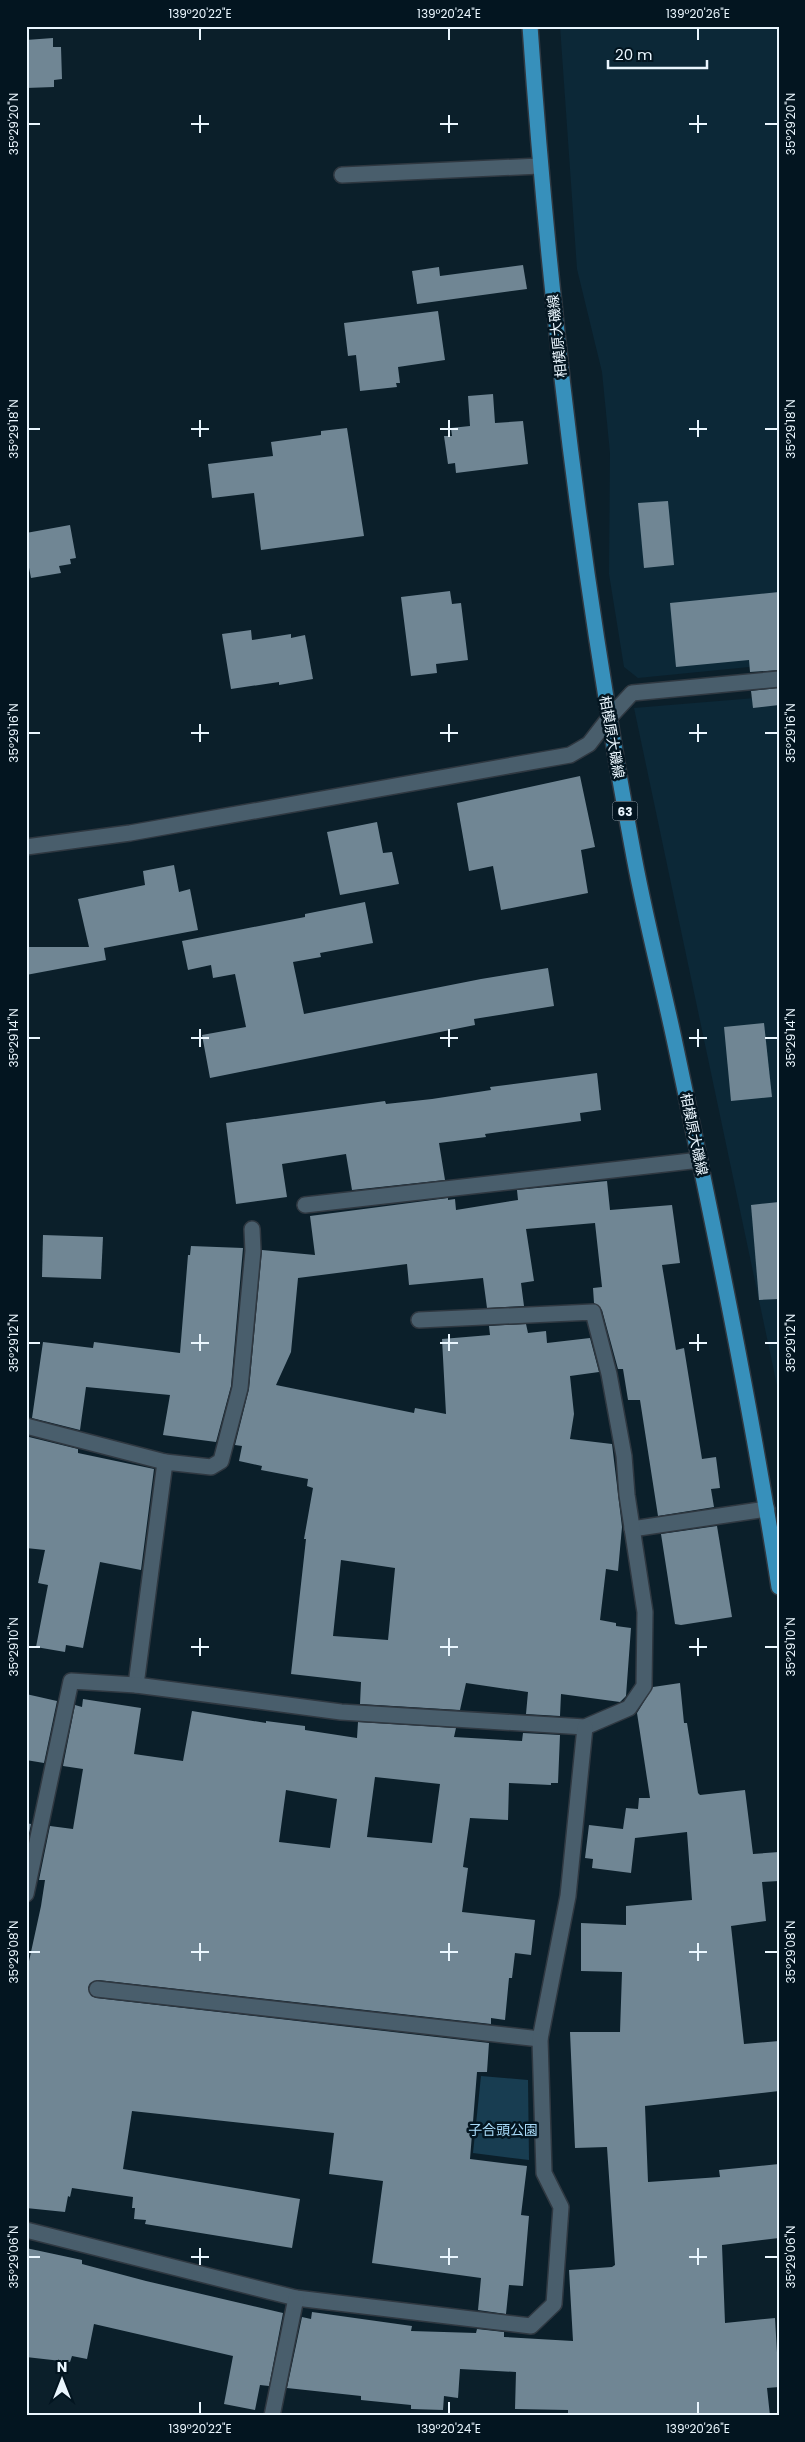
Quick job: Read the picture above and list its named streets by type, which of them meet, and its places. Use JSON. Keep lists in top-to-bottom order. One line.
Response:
{"streets":{"main road":["相模原大磯線","63"]},"parks":["子合頭公園"],"scale_bar":"20 m","north":"top","coordinates":["139°20'22\"E","139°20'24\"E","139°20'26\"E","35°29'20\"N","35°29'18\"N","35°29'16\"N","35°29'14\"N","35°29'12\"N","35°29'10\"N","35°29'08\"N","35°29'06\"N"]}
